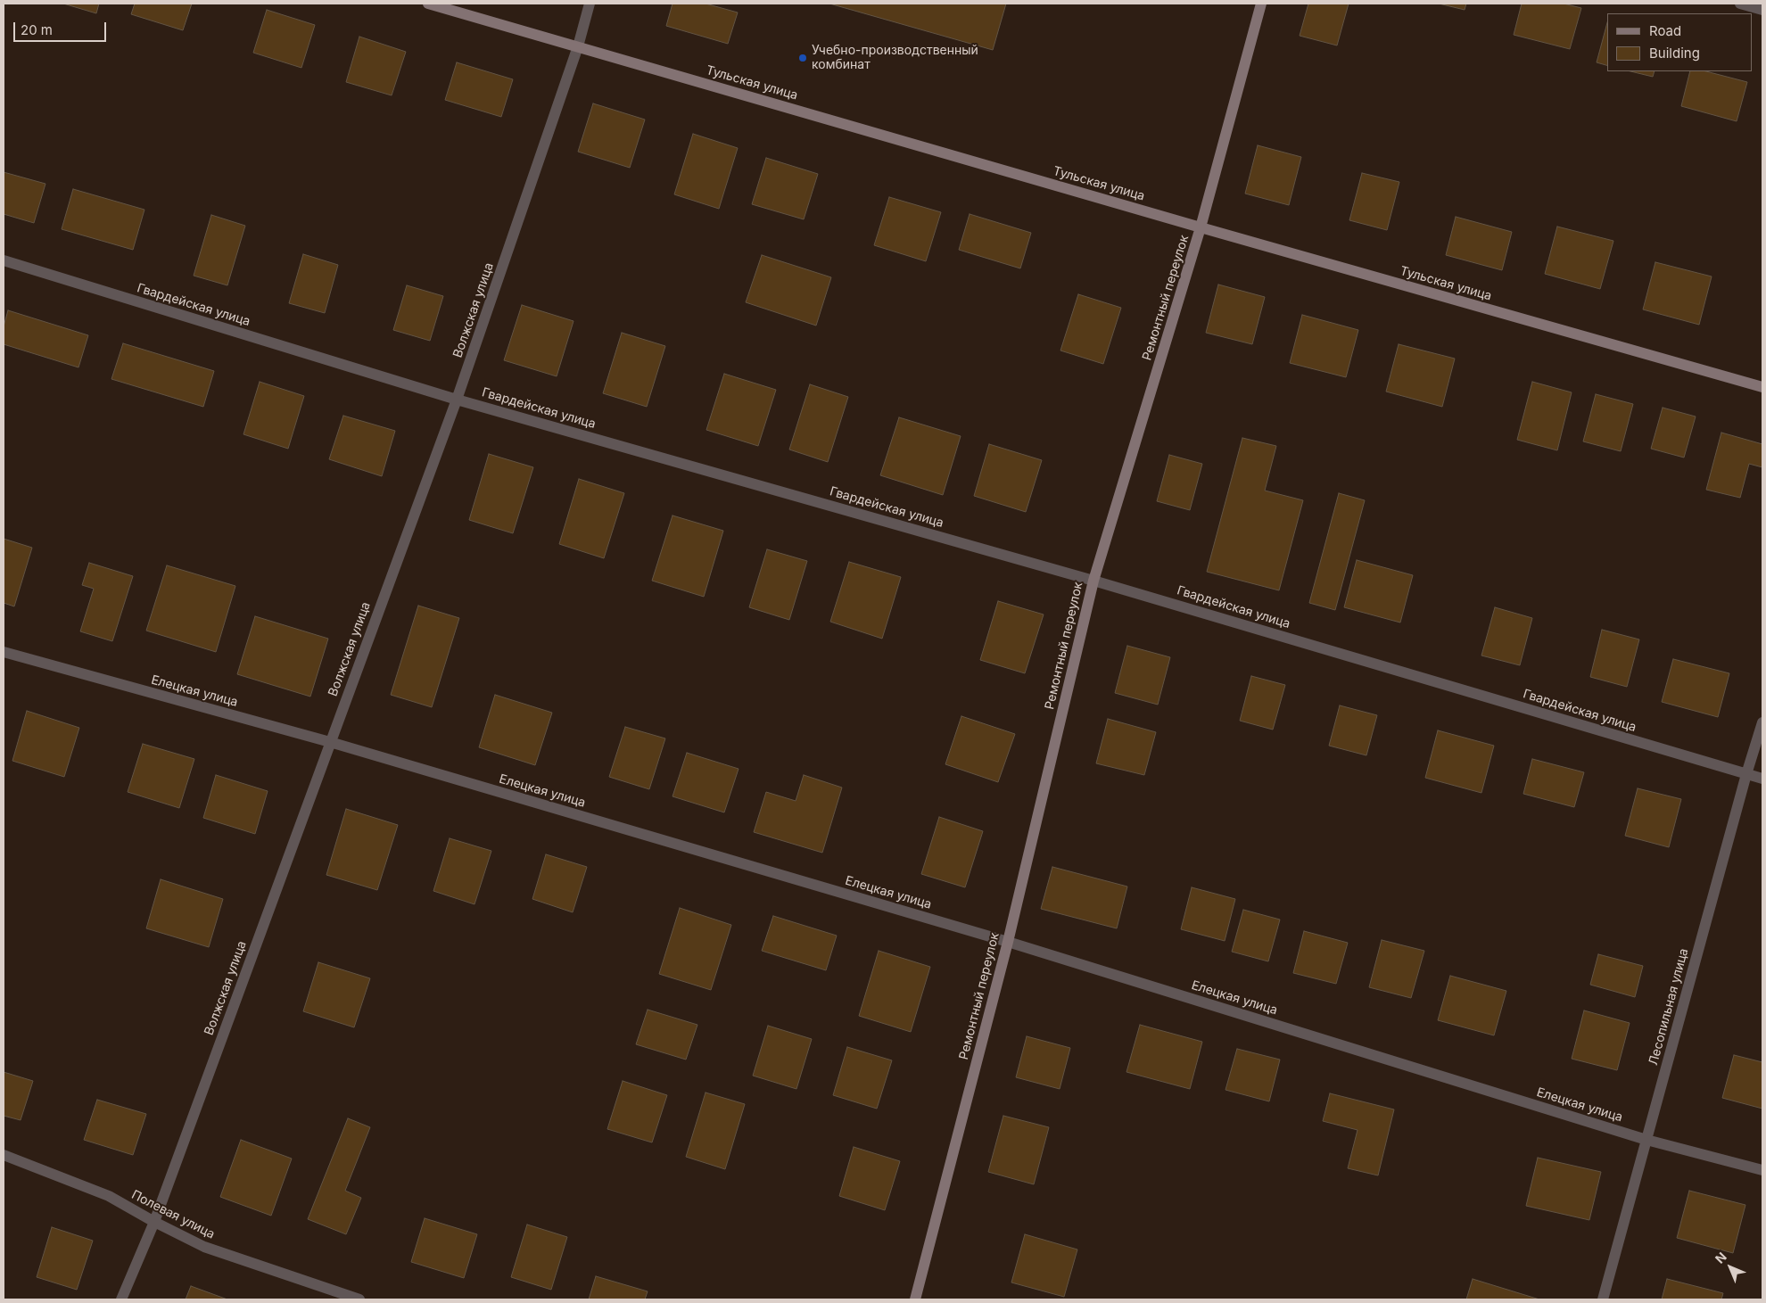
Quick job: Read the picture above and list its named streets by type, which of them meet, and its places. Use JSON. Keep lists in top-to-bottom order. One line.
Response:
{"streets":{"main road":["Тульская улица","Ремонтный переулок"],"street":["Гвардейская улица","Волжская улица","Елецкая улица","Лесопильная улица","Полевая улица"]},"crossings":[["Тульская улица","Ремонтный переулок"],["Тульская улица","Волжская улица"],["Ремонтный переулок","Гвардейская улица"],["Ремонтный переулок","Елецкая улица"],["Гвардейская улица","Волжская улица"],["Гвардейская улица","Лесопильная улица"],["Волжская улица","Елецкая улица"],["Волжская улица","Полевая улица"],["Елецкая улица","Лесопильная улица"]],"places":["Учебно-производственный комбинат"],"legend":["Road","Building"],"scale_bar":"20 m","north":"top left"}
